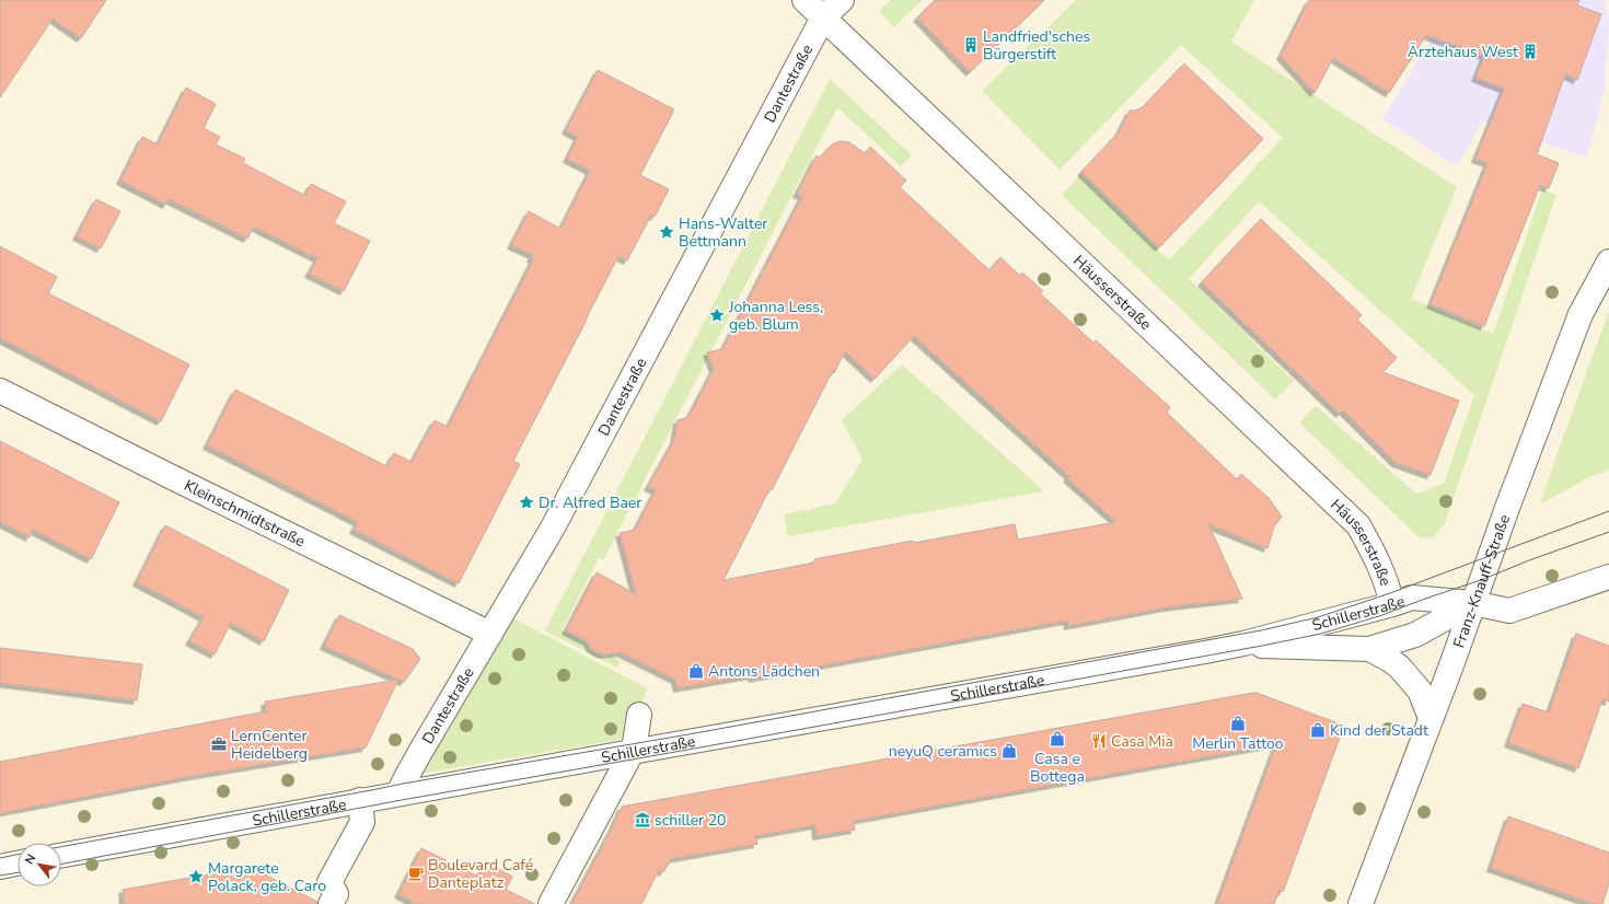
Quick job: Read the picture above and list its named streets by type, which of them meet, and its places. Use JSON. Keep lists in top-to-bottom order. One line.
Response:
{"streets":{"street":["Dantestraße","Häusserstraße","Kleinschmidtstraße","Franz-Knauff-Straße","Schillerstraße"]},"crossings":[["Dantestraße","Häusserstraße"],["Dantestraße","Kleinschmidtstraße"],["Dantestraße","Schillerstraße"],["Häusserstraße","Schillerstraße"],["Franz-Knauff-Straße","Schillerstraße"]],"places":{"building":["Landfried'sches Bürgerstift","Ärztehaus West"],"place":["Hans-Walter Bettmann","Johanna Less, geb. Blum","Dr. Alfred Baer","Margarete Polack, geb. Caro"],"shop":["Antons Lädchen","Merlin Tattoo","Kind der Stadt","Casa e Bottega","neyuQ ceramics"],"restaurant":["Casa Mia"],"office":["LernCenter Heidelberg"],"museum":["schiller 20"],"cafe":["Boulevard Café Danteplatz"]},"north":"top left"}
